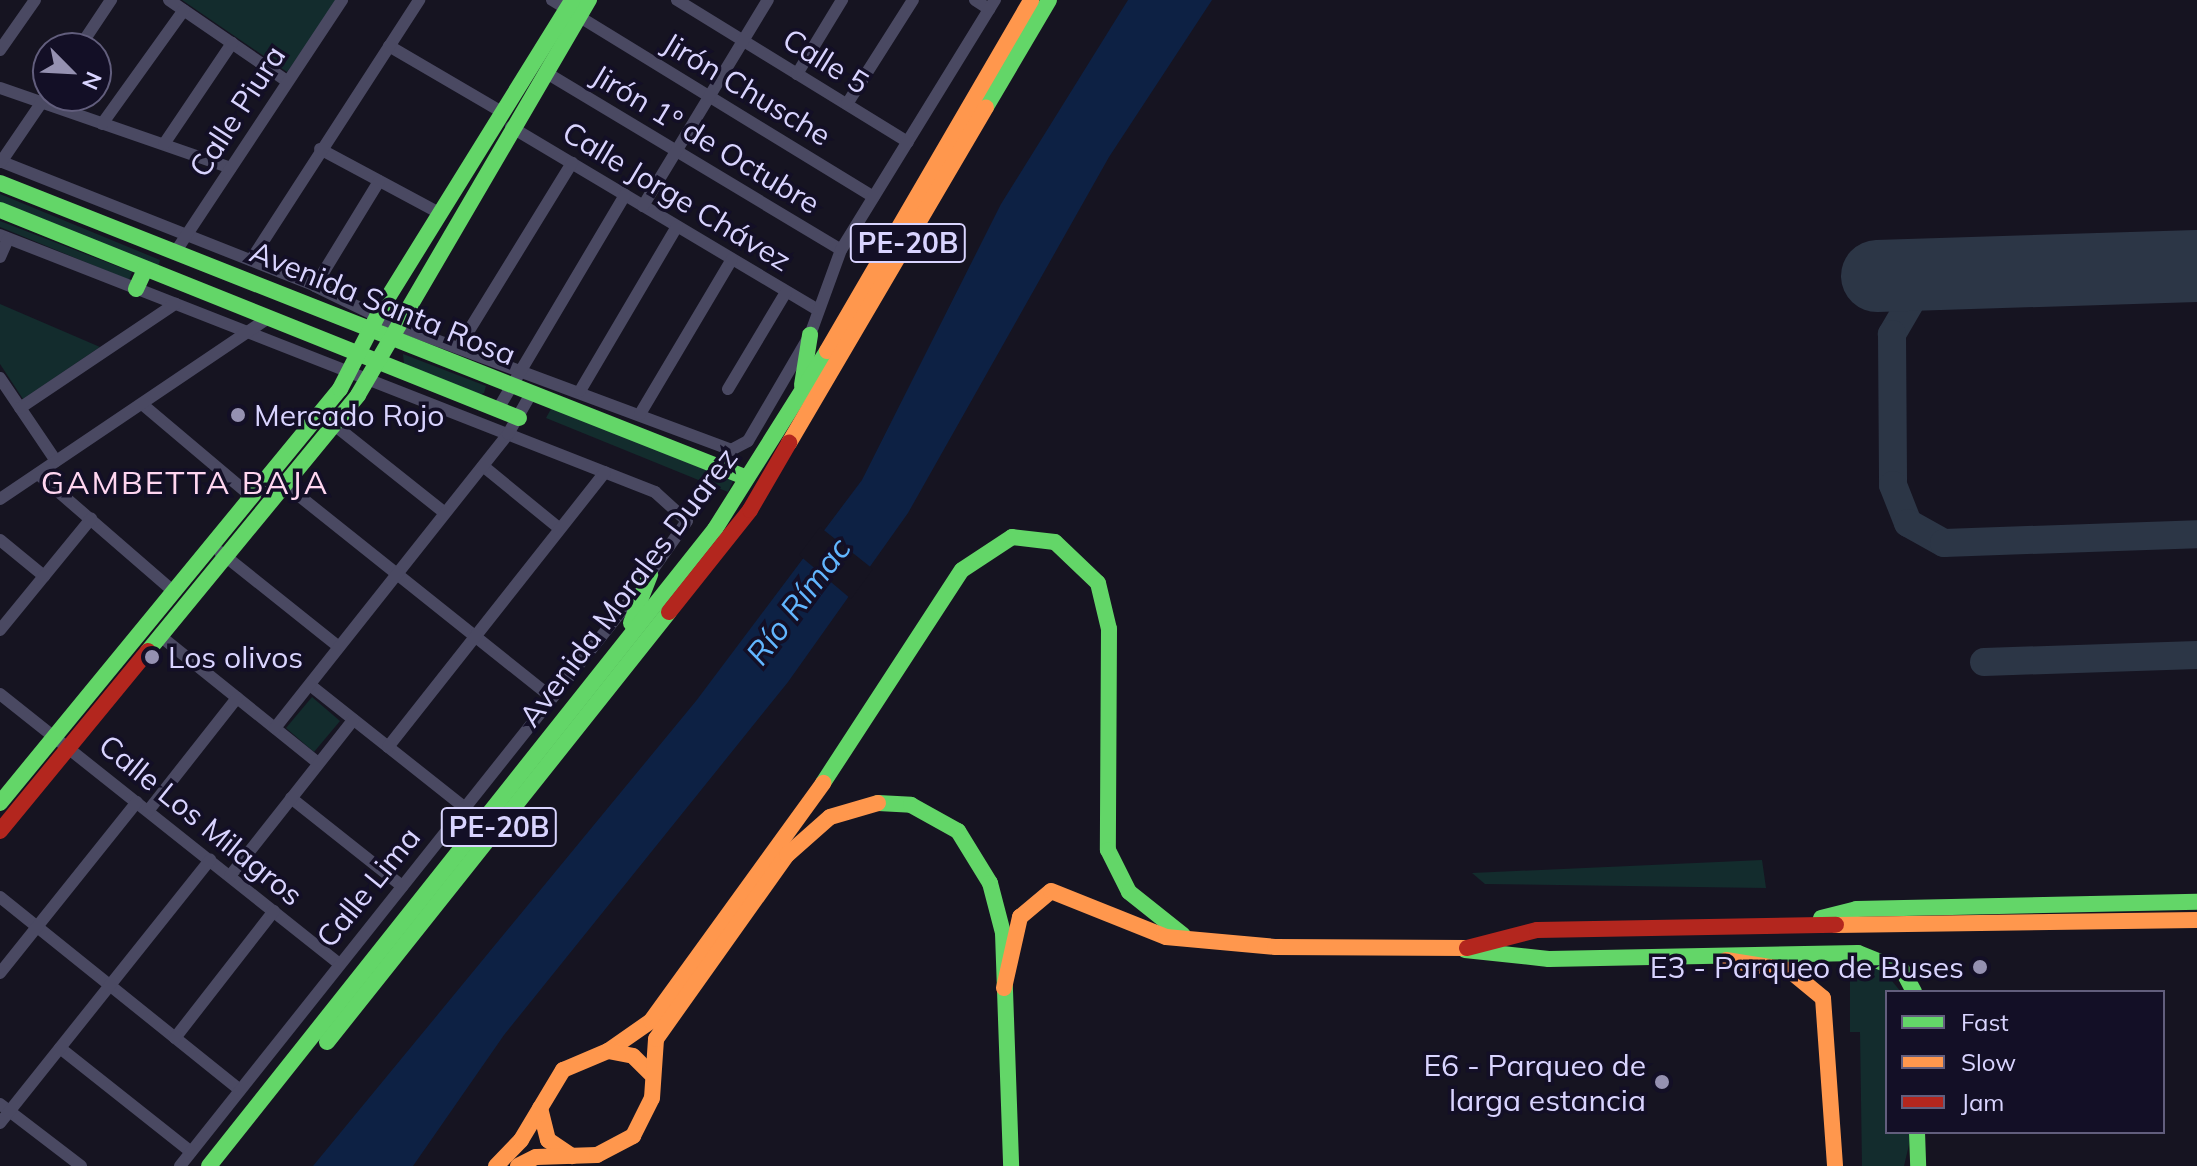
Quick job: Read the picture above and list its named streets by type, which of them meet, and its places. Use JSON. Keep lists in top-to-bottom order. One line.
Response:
{"streets":{"main road":["PE-20B","Avenida Santa Rosa","Avenida Morales Duarez"],"street":["Calle 5","Jirón Chusche","Calle Piura","Jirón 1º de Octubre","Calle Jorge Chávez","Calle Los Milagros","Calle Lima"]},"crossings":[["Calle Piura","Avenida Santa Rosa"],["Calle Los Milagros","Calle Lima"]],"districts":["GAMBETTA BAJA"],"water":["Río Rímac"],"places":["Mercado Rojo","Los olivos","E3 - Parqueo de Buses","E6 - Parqueo de larga estancia"],"legend":["Fast","Slow","Jam"],"north":"bottom right"}
